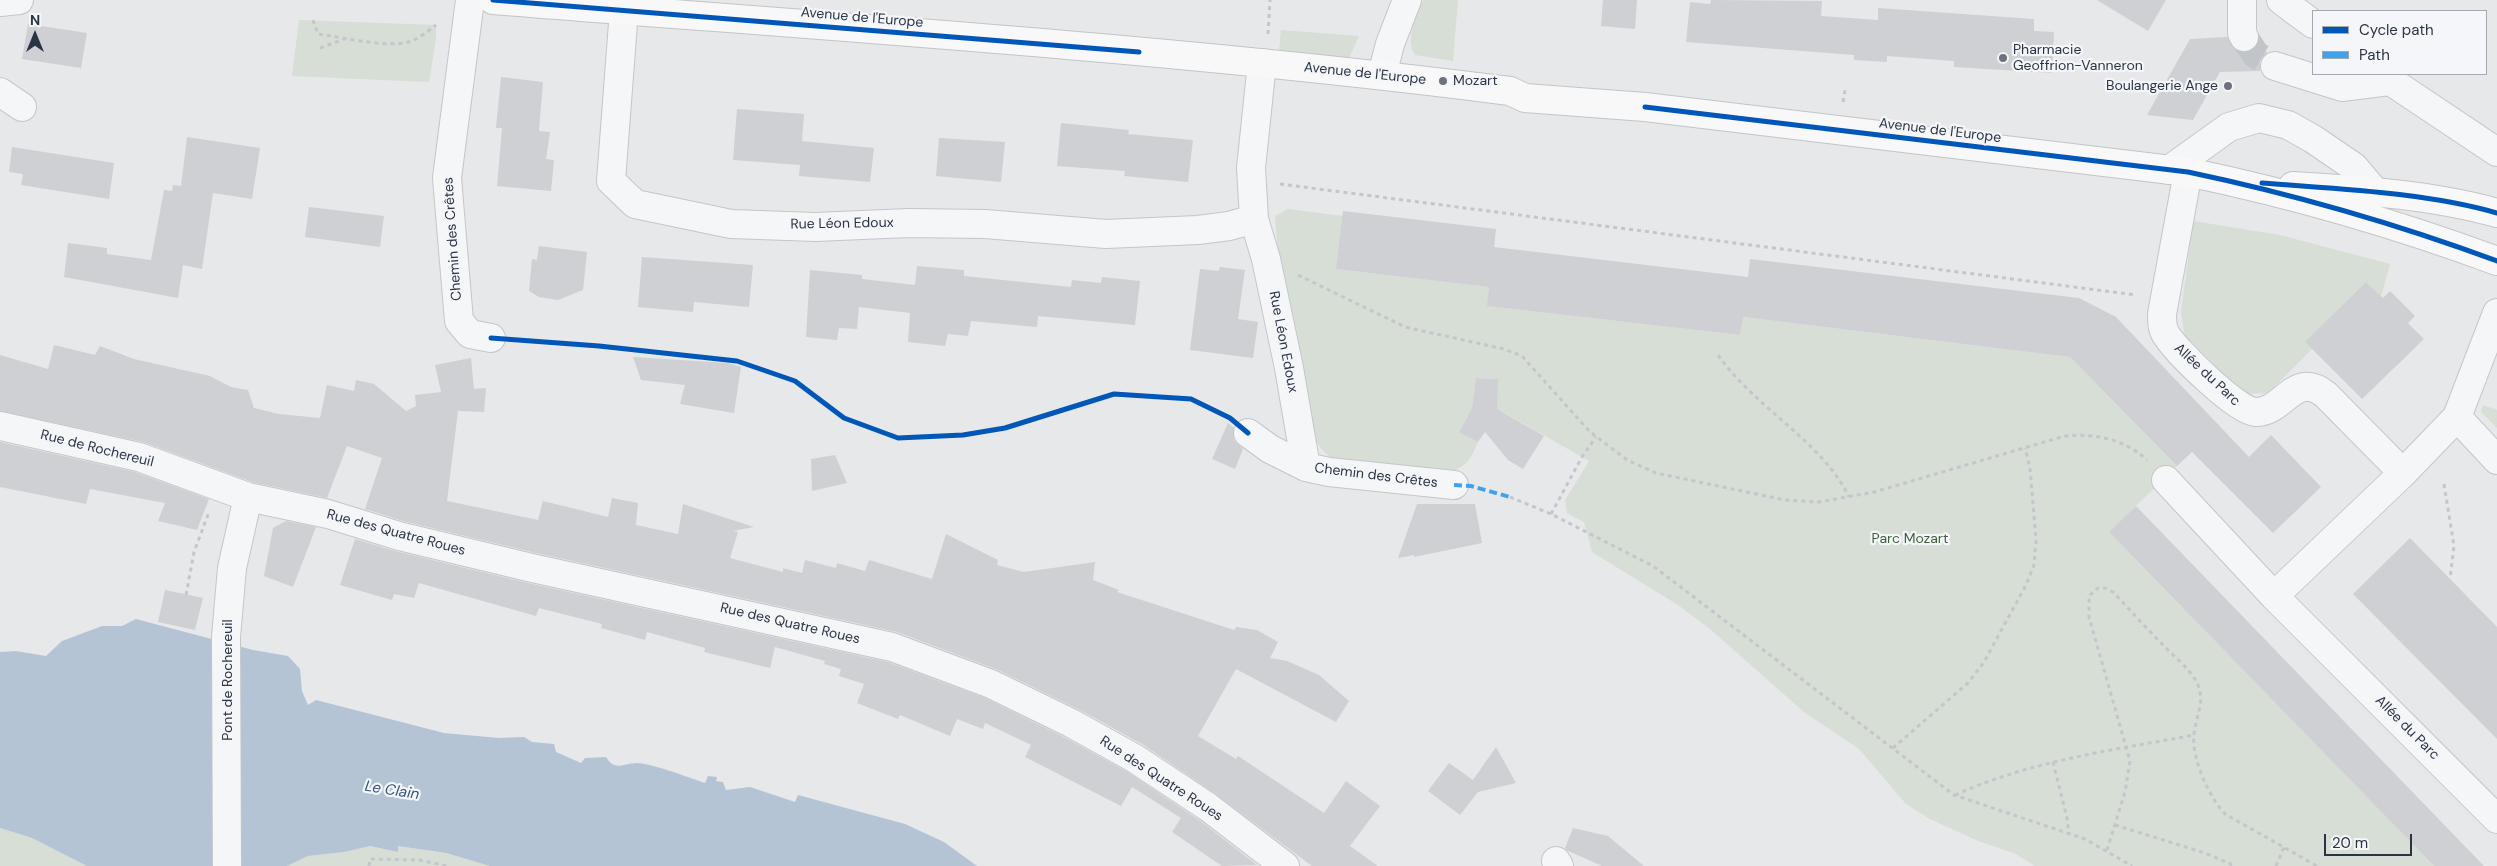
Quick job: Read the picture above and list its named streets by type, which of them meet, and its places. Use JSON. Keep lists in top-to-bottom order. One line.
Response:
{"streets":{"main road":["Avenue de l'Europe"],"street":["Rue Léon Edoux","Chemin des Crêtes","Allée du Parc","Rue de Rochereuil","Rue des Quatre Roues","Pont de Rochereuil"]},"crossings":[["Avenue de l'Europe","Rue Léon Edoux"],["Avenue de l'Europe","Allée du Parc"],["Rue Léon Edoux","Chemin des Crêtes"],["Rue de Rochereuil","Rue des Quatre Roues"],["Rue de Rochereuil","Pont de Rochereuil"],["Rue des Quatre Roues","Pont de Rochereuil"]],"water":["Le Clain"],"parks":["Parc Mozart"],"places":["Pharmacie Geoffrion-Vanneron","Mozart","Boulangerie Ange"],"legend":["Cycle path","Path"],"scale_bar":"20 m","north":"top"}
